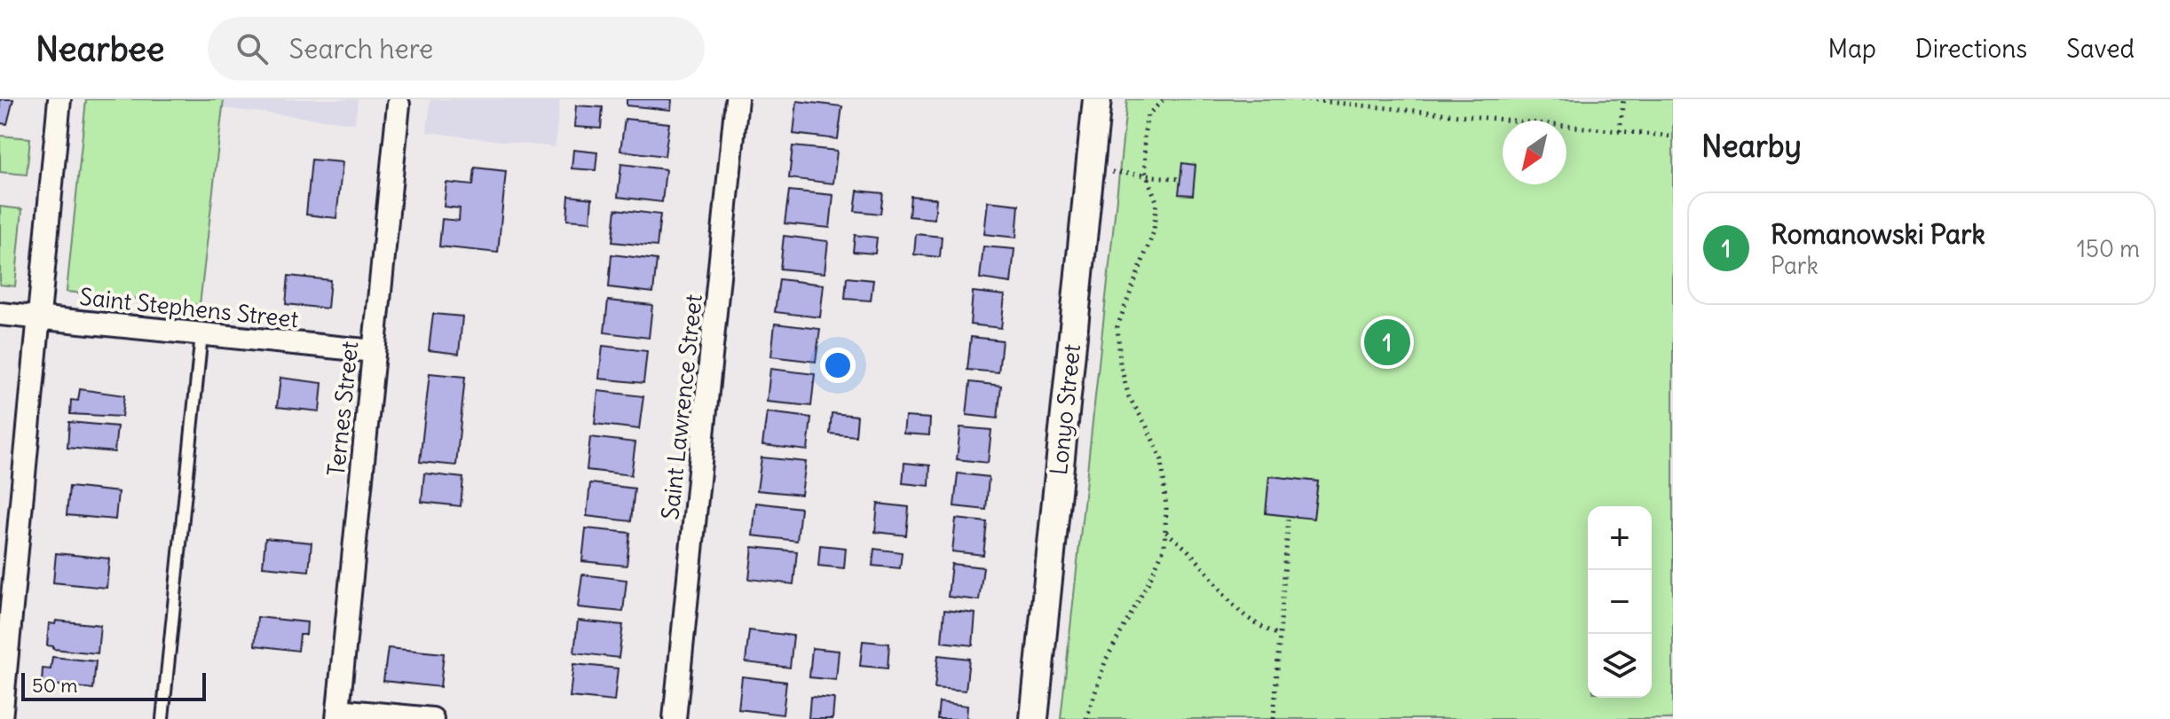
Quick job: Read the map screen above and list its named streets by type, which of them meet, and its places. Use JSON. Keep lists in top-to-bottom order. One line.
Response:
{"streets":{"street":["Saint Stephens Street","Saint Lawrence Street","Ternes Street","Lonyo Street"]},"crossings":[["Saint Stephens Street","Ternes Street"]],"scale_bar":"50 m","north":"bottom left","page":{"header":"Nearbee","search":"Search here","nav":["Map","Directions","Saved"],"heading":"Nearby","list":[{"mark":"1","name":"Romanowski Park","note":"Park","value":"150 m"}],"pins":"1","map_buttons":["+","−"],"scale":"50 m"}}
